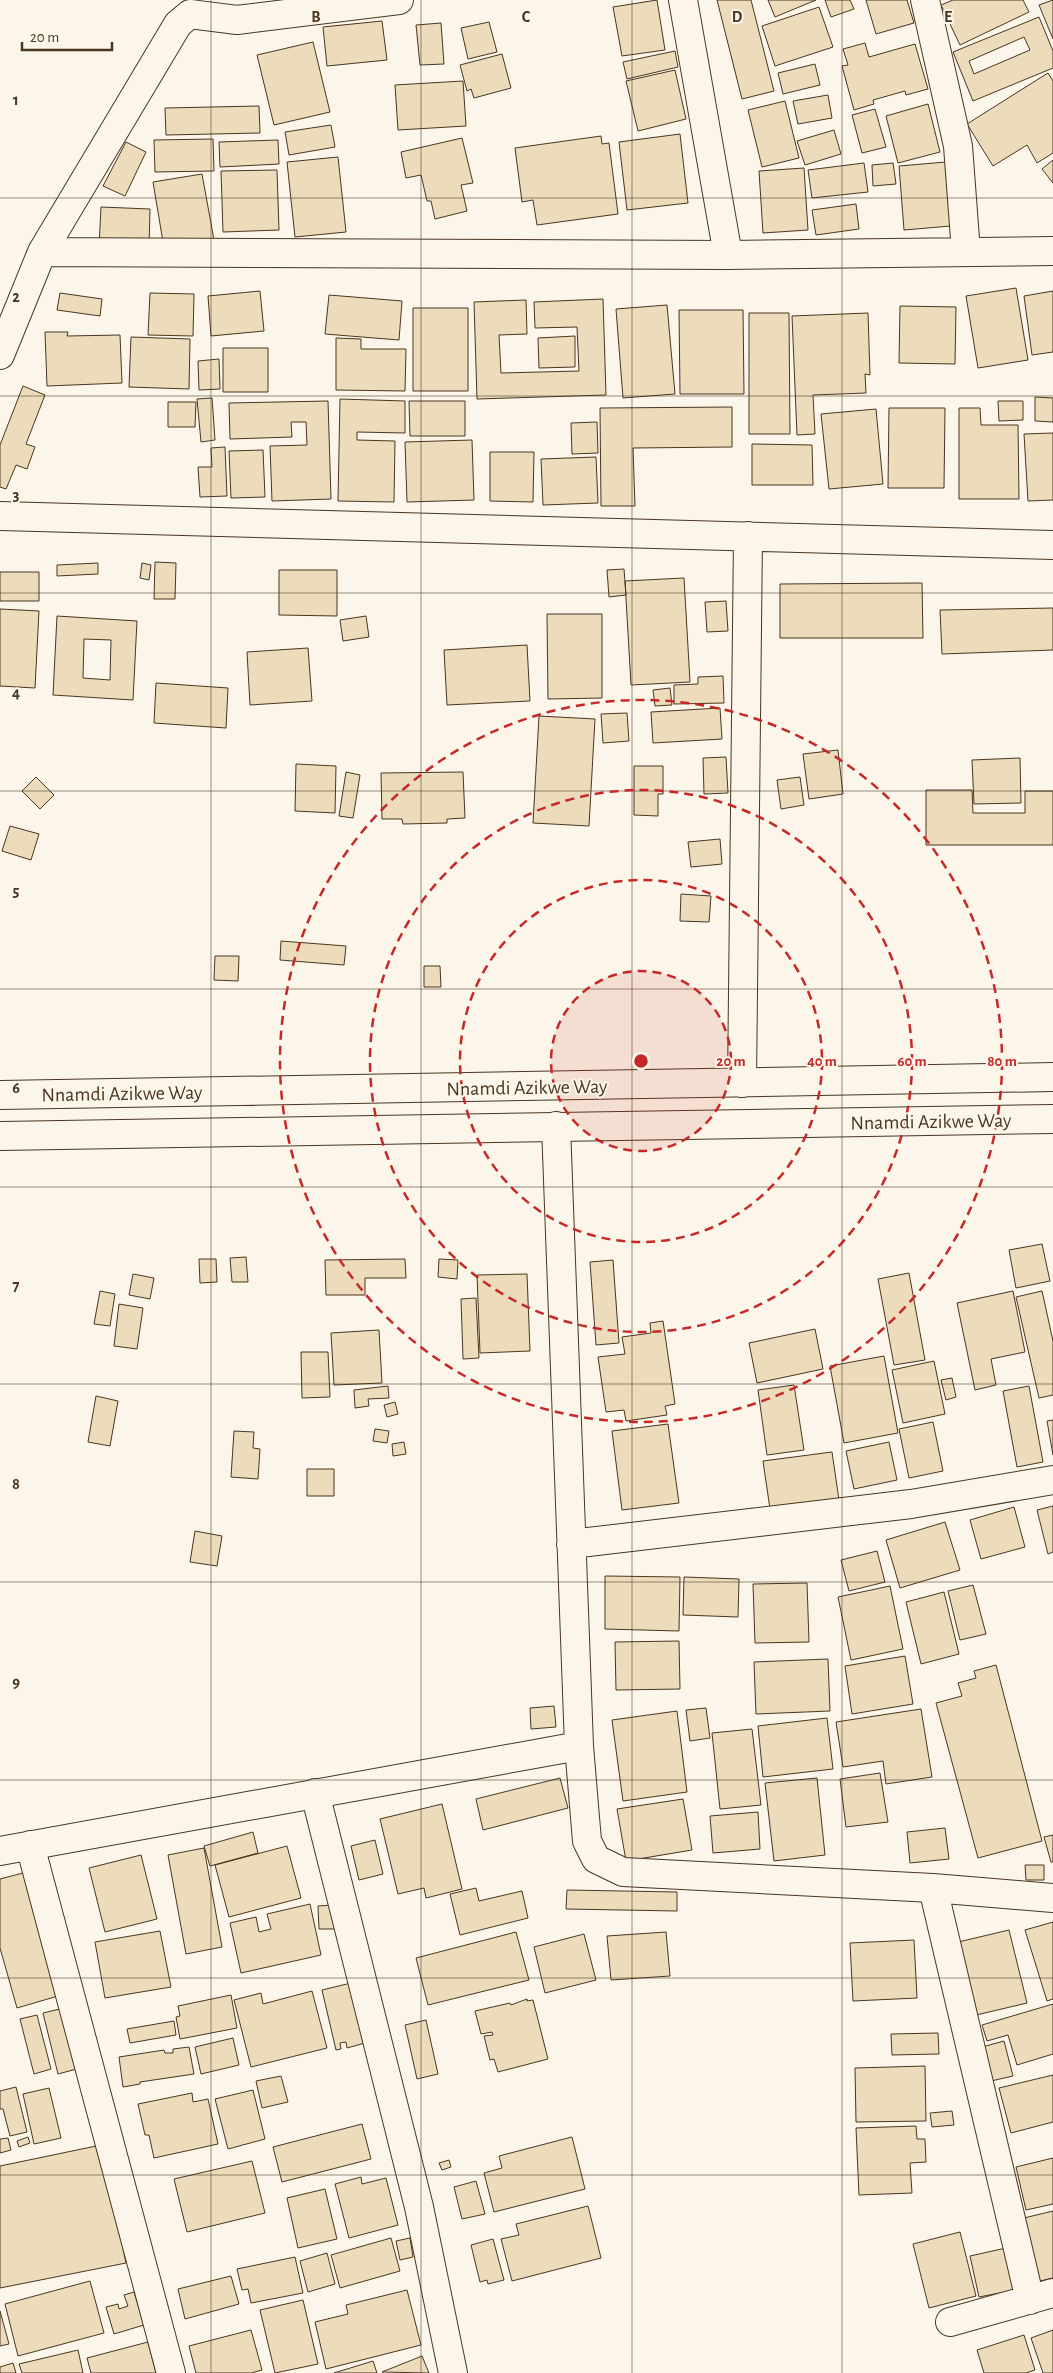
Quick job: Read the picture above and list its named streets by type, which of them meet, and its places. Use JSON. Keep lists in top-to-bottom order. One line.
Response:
{"streets":{"main road":["Nnamdi Azikwe Way"]},"scale_bar":"20 m","grid":{"columns":["B","C","D","E"],"rows":["1","2","3","4","5","6","7","8","9"]},"rings":["20 m","40 m","60 m","80 m"]}
